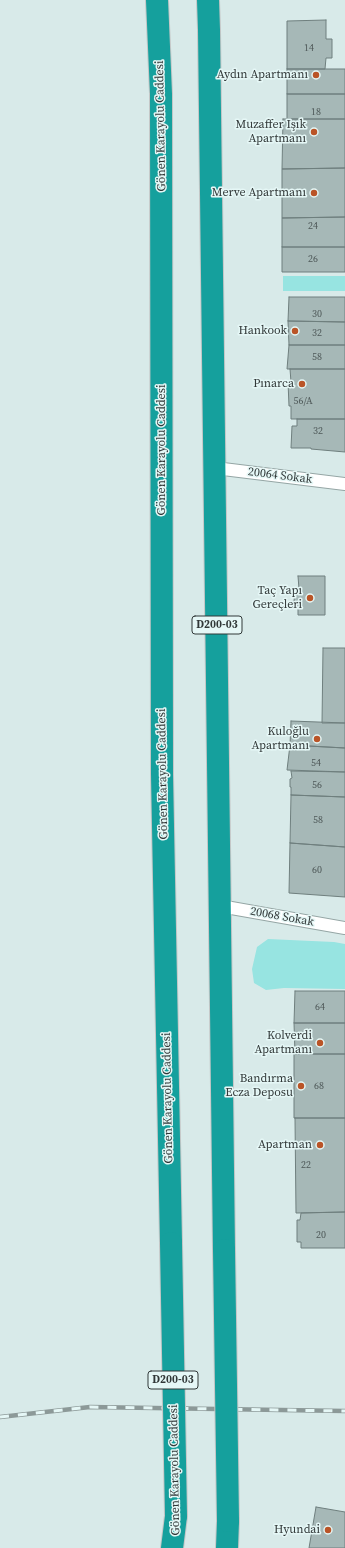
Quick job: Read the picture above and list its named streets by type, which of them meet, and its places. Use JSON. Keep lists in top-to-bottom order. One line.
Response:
{"streets":{"highway":["Gönen Karayolu Caddesi","D200-03"],"lane":["20064 Sokak","20068 Sokak"]},"crossings":[["Gönen Karayolu Caddesi","D200-03"],["20064 Sokak","D200-03"],["D200-03","20068 Sokak"]],"places":["Aydın Apartmanı","Muzaffer Işık Apartmanı","Merve Apartmanı","Hankook","Pınarca","Taç Yapı Gereçleri","Kuloğlu Apartmanı","Kolverdi Apartmanı","Bandırma Ecza Deposu","Apartman","Hyundai"],"house_numbers":["14","18","24","26","30","32","58","56/A","32","54","56","58","60","64","68","22","20"]}
